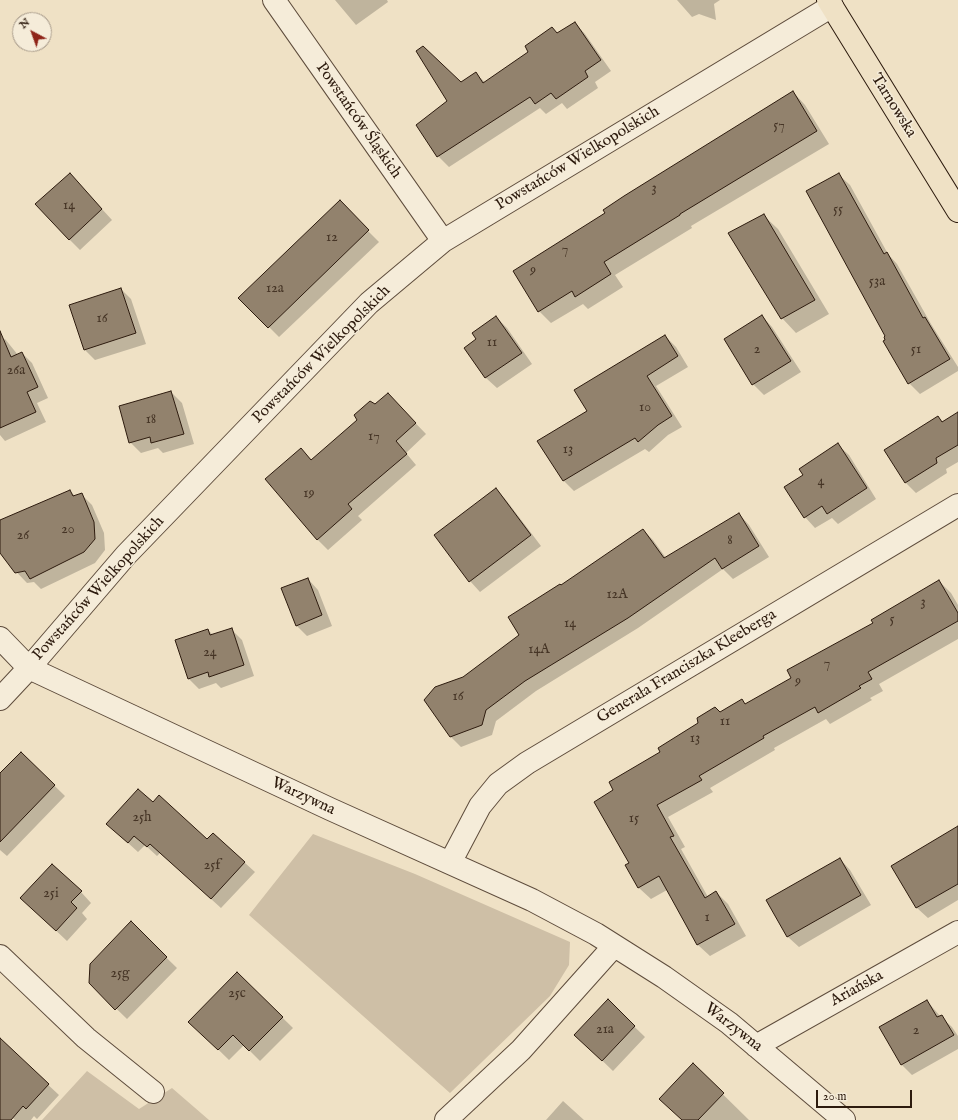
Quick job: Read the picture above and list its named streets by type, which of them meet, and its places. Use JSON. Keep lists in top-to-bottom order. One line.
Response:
{"streets":{"main road":["Tarnowska"],"street":["Powstańców Śląskich","Powstańców Wielkopolskich","Generała Franciszka Kleeberga","Warzywna","Ariańska"]},"crossings":[["Tarnowska","Powstańców Wielkopolskich"],["Powstańców Śląskich","Powstańców Wielkopolskich"],["Powstańców Wielkopolskich","Warzywna"],["Generała Franciszka Kleeberga","Warzywna"],["Warzywna","Ariańska"]],"house_numbers":["57","3","14","55","12","7","9","53a","12a","16","11","2","51","26a","10","18","17","13","4","19","20","26","8","12A","3","5","14","14A","24","7","9","16","11","13","25h","15","25f","25i","1","25g","25c","21a","2"],"scale_bar":"20 m","north":"top left"}
